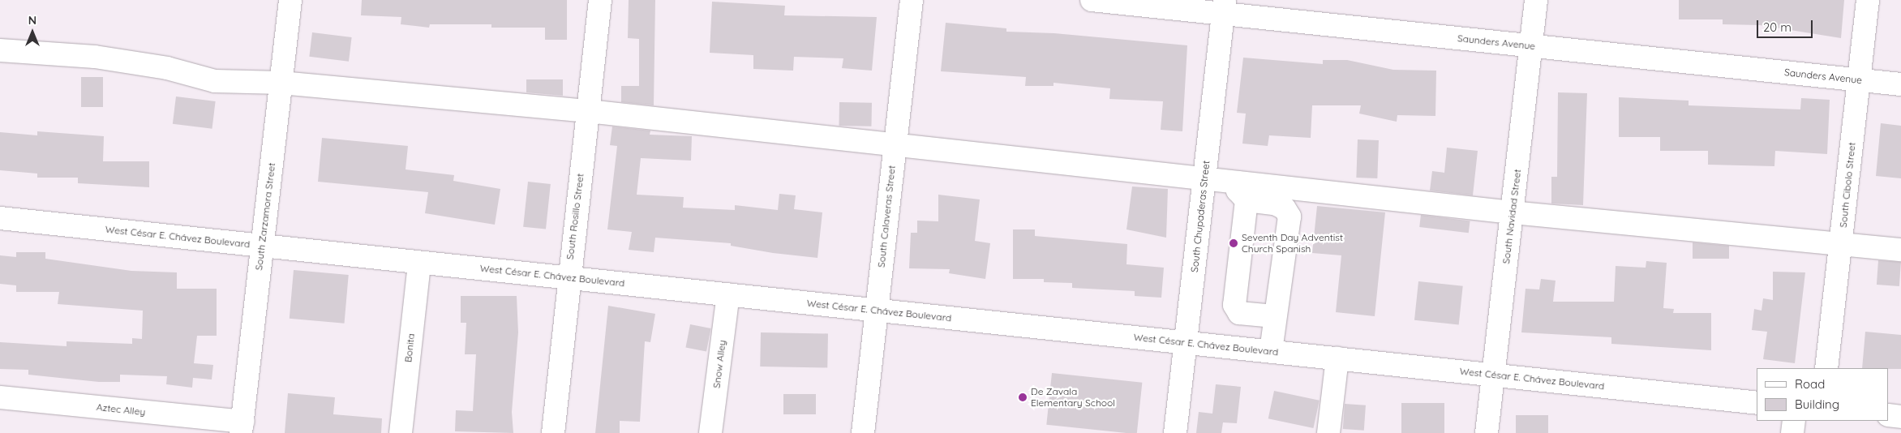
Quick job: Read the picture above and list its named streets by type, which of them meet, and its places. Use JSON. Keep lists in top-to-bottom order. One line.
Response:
{"streets":{"street":["Saunders Avenue","South Cibolo Street","South Zarzamora Street","South Rosillo Street","South Calaveras Street","South Chupaderas Street","South Navidad Street","West César E. Chávez Boulevard","Bonita","Snow Alley","Aztec Alley"]},"crossings":[["Saunders Avenue","South Cibolo Street"],["Saunders Avenue","South Chupaderas Street"],["Saunders Avenue","South Navidad Street"],["South Zarzamora Street","West César E. Chávez Boulevard"],["South Zarzamora Street","Aztec Alley"],["South Rosillo Street","West César E. Chávez Boulevard"],["South Calaveras Street","West César E. Chávez Boulevard"],["South Chupaderas Street","West César E. Chávez Boulevard"],["South Navidad Street","West César E. Chávez Boulevard"],["West César E. Chávez Boulevard","Bonita"],["West César E. Chávez Boulevard","Snow Alley"]],"places":["Seventh Day Adventist Church Spanish","De Zavala Elementary School"],"legend":["Road","Building"],"scale_bar":"20 m","north":"top"}
